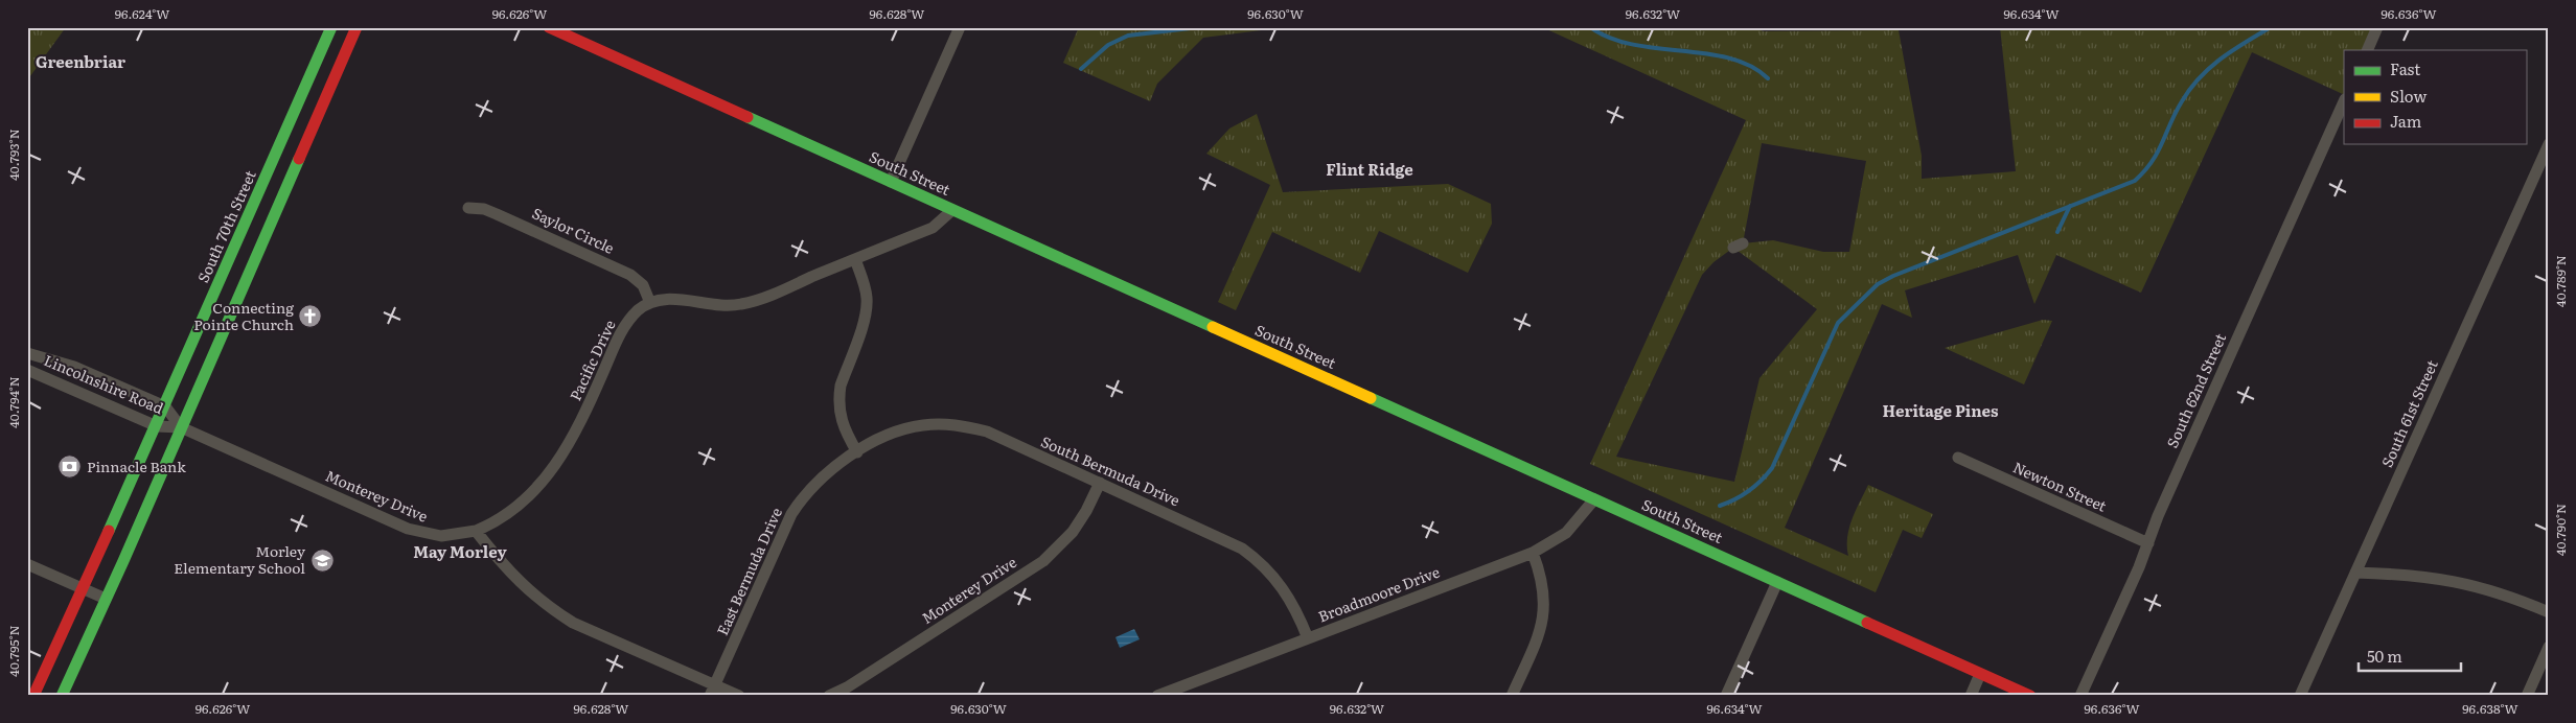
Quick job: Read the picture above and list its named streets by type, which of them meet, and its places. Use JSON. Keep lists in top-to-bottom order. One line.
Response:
{"streets":{"main road":["South Street","South 70th Street"],"street":["Saylor Circle","Pacific Drive","Lincolnshire Road","South 62nd Street","South 61st Street","South Bermuda Drive","Newton Street","Monterey Drive","East Bermuda Drive","Broadmoore Drive"]},"crossings":[["South Street","Broadmoore Drive"],["South 70th Street","Lincolnshire Road"],["Saylor Circle","Pacific Drive"],["Pacific Drive","Monterey Drive"],["Lincolnshire Road","Monterey Drive"],["South 62nd Street","Newton Street"],["South Bermuda Drive","Monterey Drive"],["South Bermuda Drive","East Bermuda Drive"],["South Bermuda Drive","Broadmoore Drive"]],"districts":["Greenbriar","Flint Ridge","Heritage Pines","May Morley"],"places":{"church":["Connecting Pointe Church"],"bank":["Pinnacle Bank"],"school or university":["Morley Elementary School"]},"legend":["Fast","Slow","Jam"],"scale_bar":"50 m","coordinates":["96.624°W","96.626°W","96.628°W","96.630°W","96.632°W","96.634°W","96.636°W","40.793°N","40.789°N","40.794°N","40.790°N","40.795°N","96.638°W"]}
